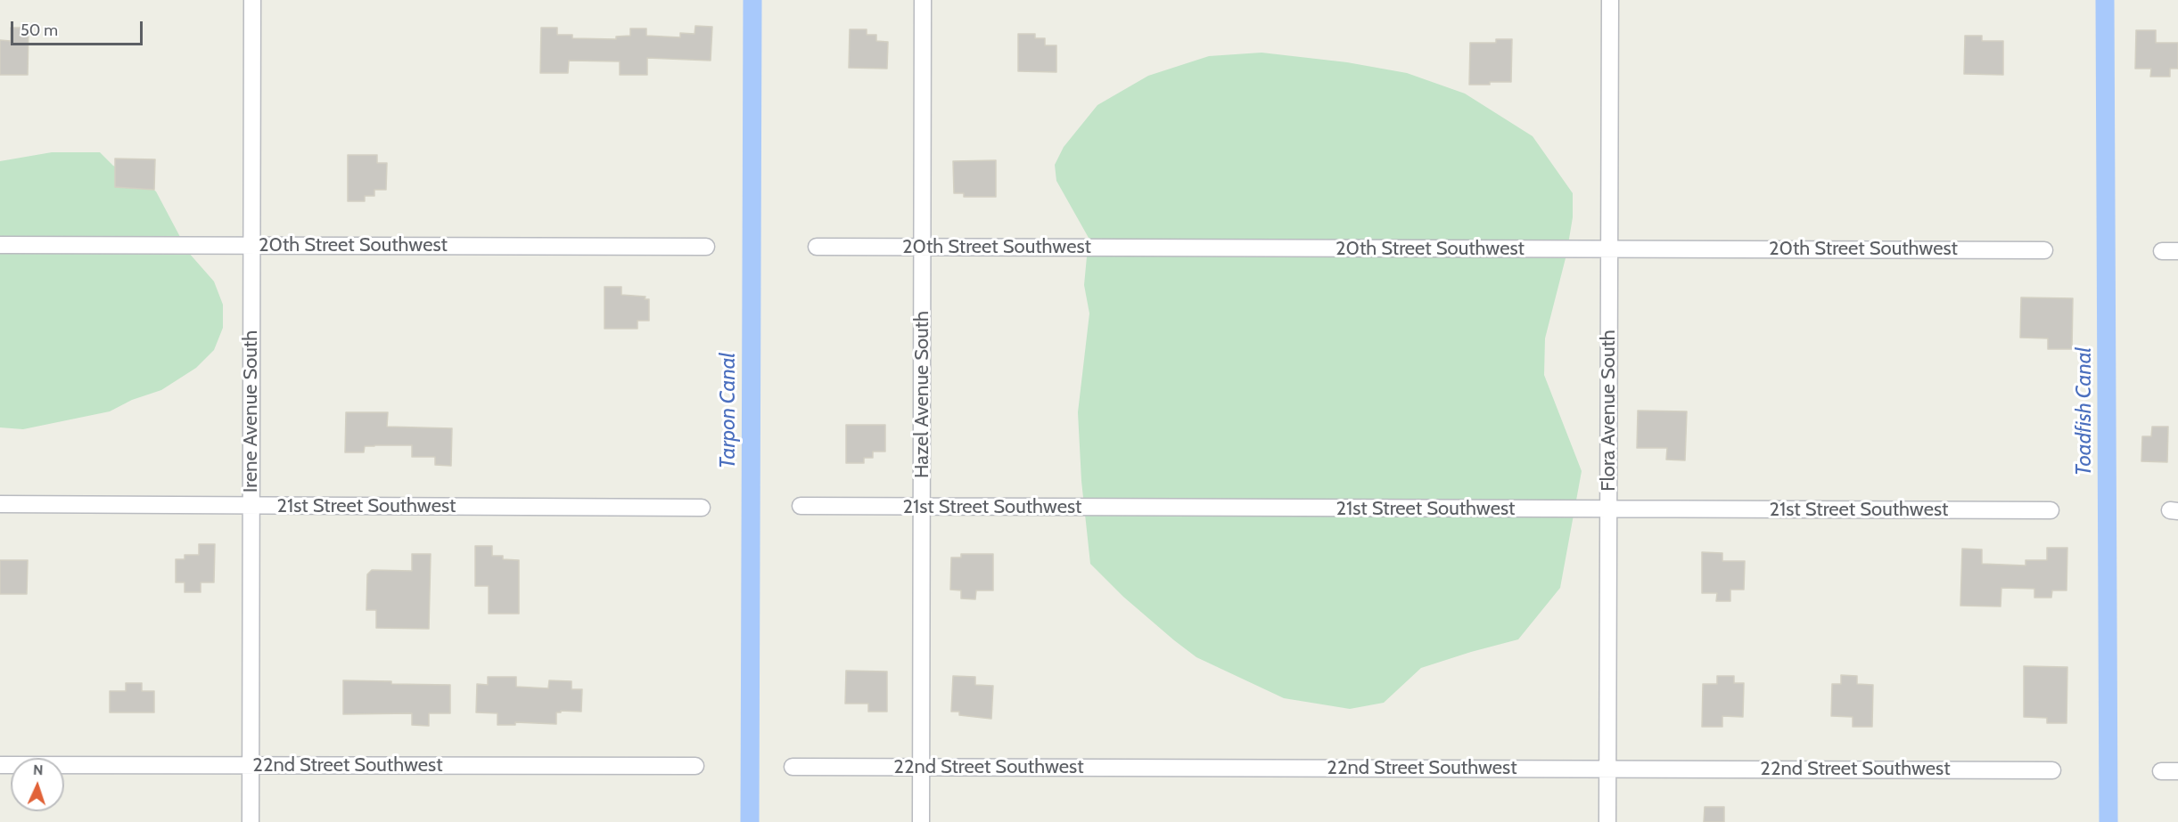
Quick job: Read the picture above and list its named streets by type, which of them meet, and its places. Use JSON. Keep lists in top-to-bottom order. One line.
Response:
{"streets":{"street":["20th Street Southwest","Hazel Avenue South","Flora Avenue South","Irene Avenue South","21st Street Southwest","22nd Street Southwest"]},"crossings":[["20th Street Southwest","Hazel Avenue South"],["20th Street Southwest","Flora Avenue South"],["20th Street Southwest","Irene Avenue South"],["Hazel Avenue South","21st Street Southwest"],["Hazel Avenue South","22nd Street Southwest"],["Flora Avenue South","21st Street Southwest"],["Flora Avenue South","22nd Street Southwest"],["Irene Avenue South","21st Street Southwest"],["Irene Avenue South","22nd Street Southwest"]],"water":["Tarpon Canal","Toadfish Canal"],"scale_bar":"50 m","north":"top"}
